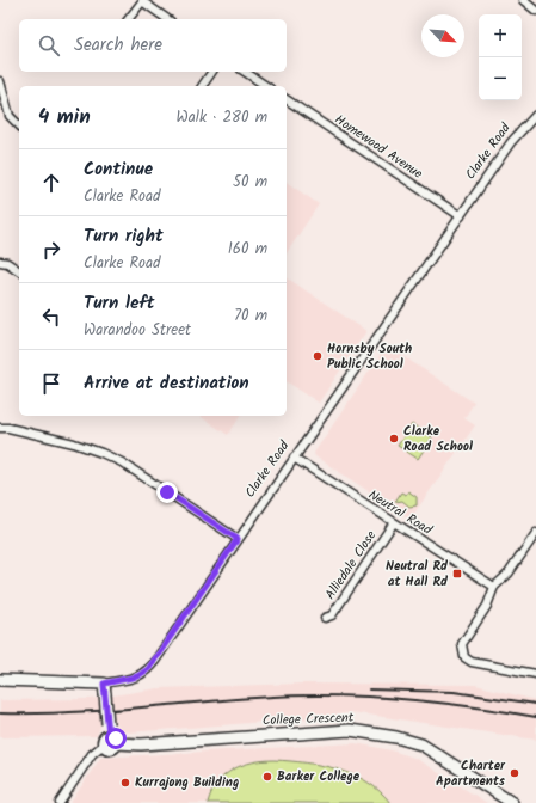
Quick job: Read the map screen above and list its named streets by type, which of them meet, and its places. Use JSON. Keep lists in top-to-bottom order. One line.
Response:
{"streets":{"street":["Homewood Avenue","Clarke Road","Neutral Road","Alliedale Close","College Crescent"]},"crossings":[["Homewood Avenue","Clarke Road"],["Clarke Road","Neutral Road"],["Neutral Road","Alliedale Close"]],"places":{"other":["Hornsby South Public School","Clarke Road School","Charter Apartments","Barker College","Kurrajong Building"],"transit":["Neutral Rd at Hall Rd"]},"north":"bottom right","page":{"map_buttons":["+","−"],"search":"Search here","heading":["4 min","Walk · 280 m"],"list":[["Continue","Clarke Road","50 m"],["Turn right","Clarke Road","160 m"],["Turn left","Warandoo Street","70 m"],"Arrive at destination"]}}
